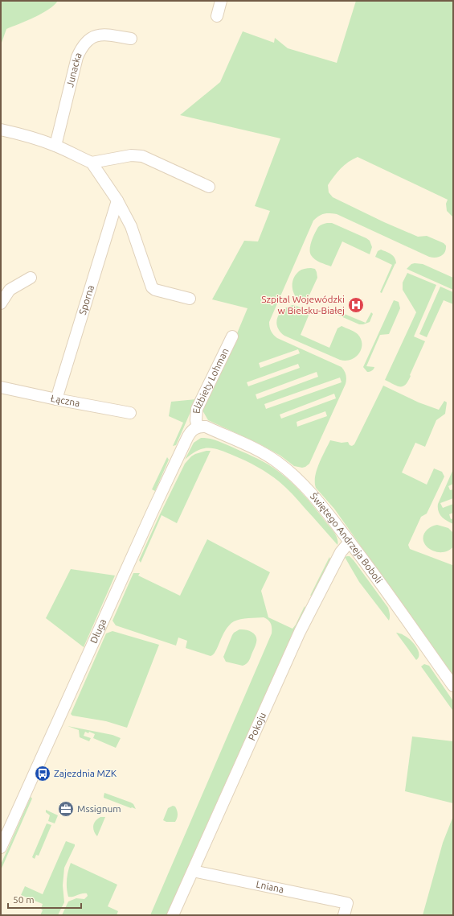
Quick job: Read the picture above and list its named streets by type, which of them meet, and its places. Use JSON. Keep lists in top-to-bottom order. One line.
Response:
{"streets":{"street":["Junacka","Sporna","Elżbiety Lohman","Łączna","Świętego Andrzeja Boboli","Długa","Pokoju","Lniana"]},"crossings":[["Sporna","Łączna"],["Elżbiety Lohman","Świętego Andrzeja Boboli"],["Elżbiety Lohman","Długa"],["Świętego Andrzeja Boboli","Długa"],["Świętego Andrzeja Boboli","Pokoju"],["Pokoju","Lniana"]],"places":{"hospital":["Szpital Wojewódzki w Bielsku-Białej"],"bus stop":["Zajezdnia MZK"],"office":["Mssignum"]},"scale_bar":"50 m"}
